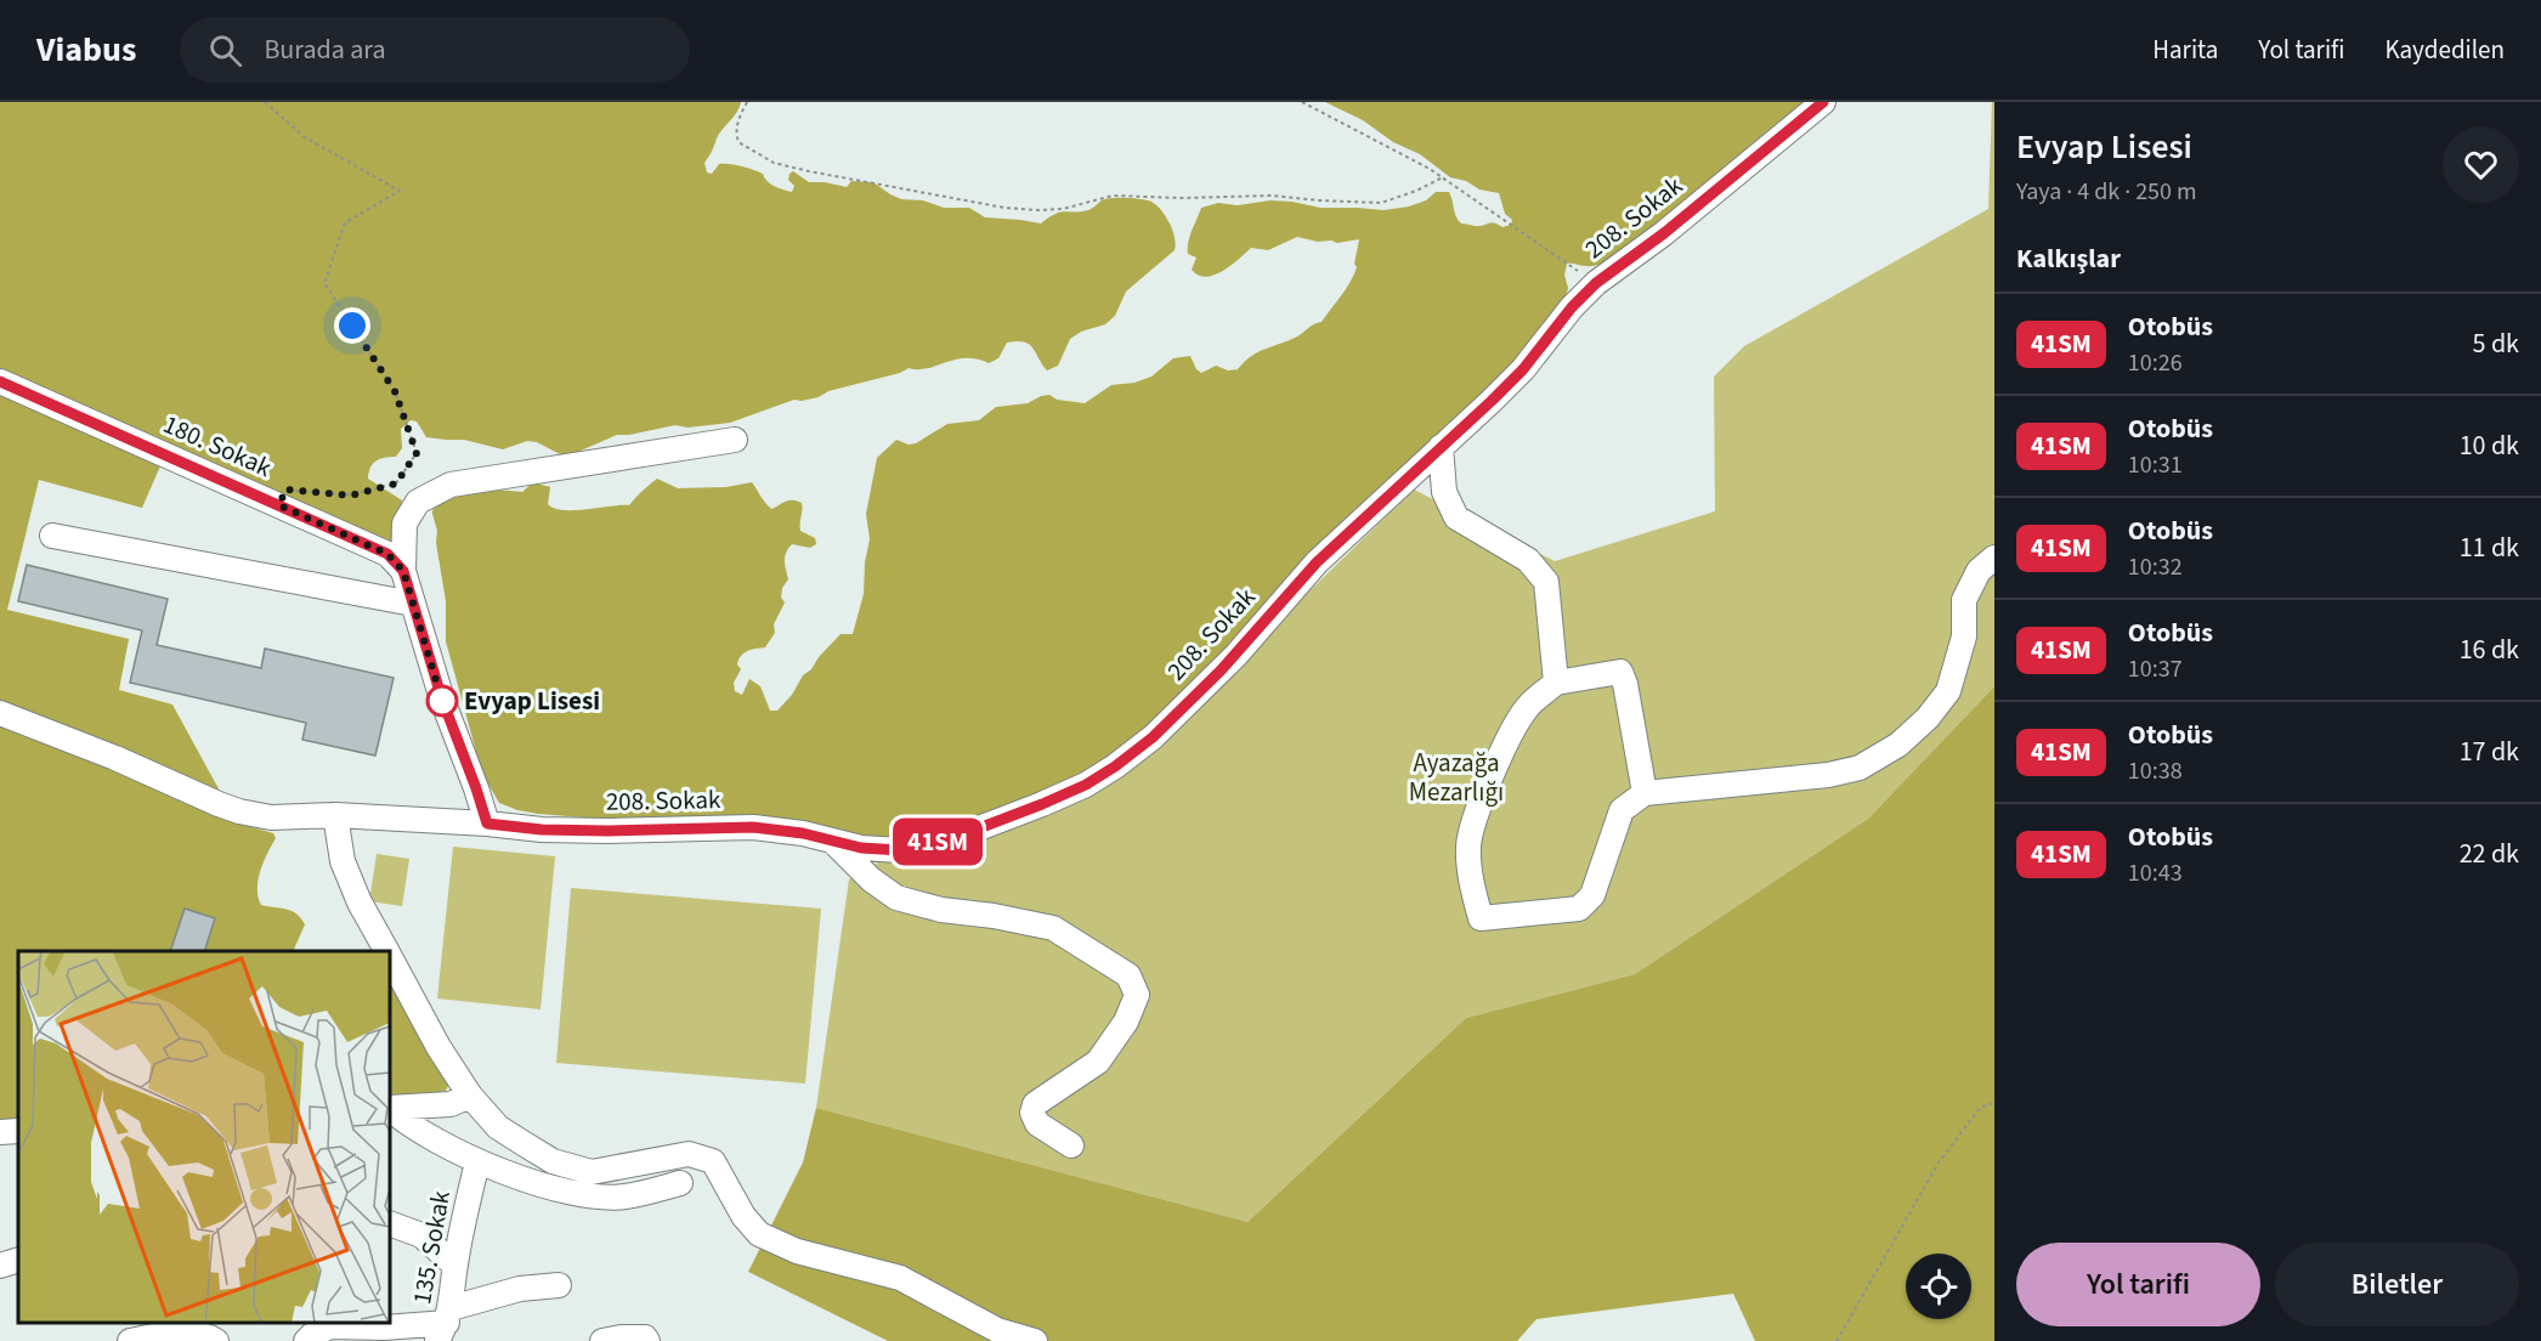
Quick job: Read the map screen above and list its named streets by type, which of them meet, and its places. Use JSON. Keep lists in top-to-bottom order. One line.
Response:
{"streets":{"street":["208. Sokak","180. Sokak","135. Sokak"]},"parks":["Ayazağa Mezarlığı"],"places":["Evyap Lisesi"],"lines":["bus line 41SM"],"page":{"header":"Viabus","search":"Burada ara","nav":["Harita","Yol tarifi","Kaydedilen"],"on_map":"41SM","heading":[["Evyap Lisesi","Yaya · 4 dk · 250 m"],"Kalkışlar"],"list":[{"mark":"41SM","name":"Otobüs","note":"10:26","value":"5 dk"},{"mark":"41SM","name":"Otobüs","note":"10:31","value":"10 dk"},{"mark":"41SM","name":"Otobüs","note":"10:32","value":"11 dk"},{"mark":"41SM","name":"Otobüs","note":"10:37","value":"16 dk"},{"mark":"41SM","name":"Otobüs","note":"10:38","value":"17 dk"},{"mark":"41SM","name":"Otobüs","note":"10:43","value":"22 dk"}],"buttons":["Yol tarifi","Biletler"]}}
